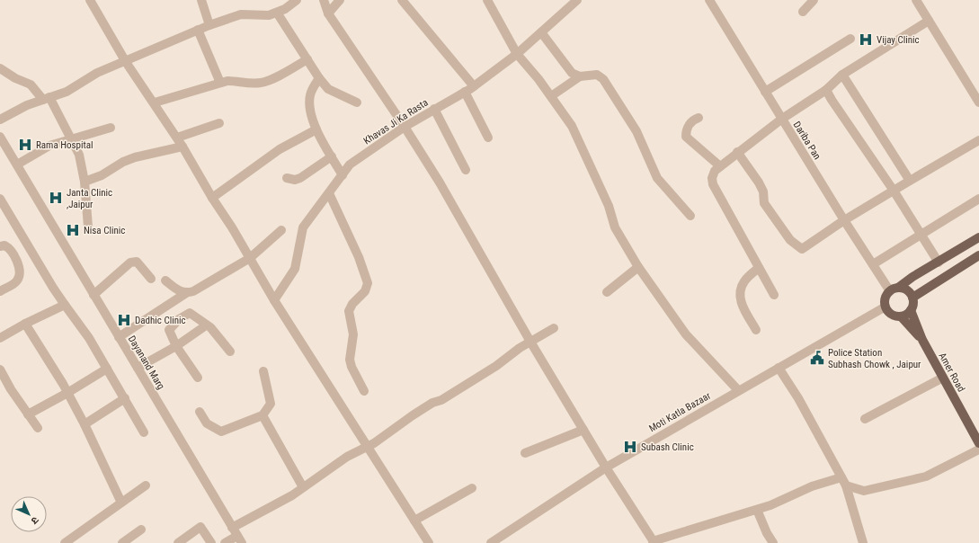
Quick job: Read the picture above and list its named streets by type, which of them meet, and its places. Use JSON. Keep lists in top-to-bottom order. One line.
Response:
{"streets":{"main road":["Amer Road"],"street":["Khavas Ji Ka Rasta","Dariba Pan","Dayanand Marg","Moti Katla Bazaar"]},"crossings":[["Dariba Pan","Amer Road"],["Dariba Pan","Moti Katla Bazaar"],["Amer Road","Moti Katla Bazaar"]],"places":{"hospital":["Vijay Clinic","Rama Hospital","Janta Clinic ,Jaipur","Nisa Clinic","Dadhic Clinic","Subash Clinic"],"public building":["Police Station Subhash Chowk , Jaipur"]},"north":"bottom right"}
